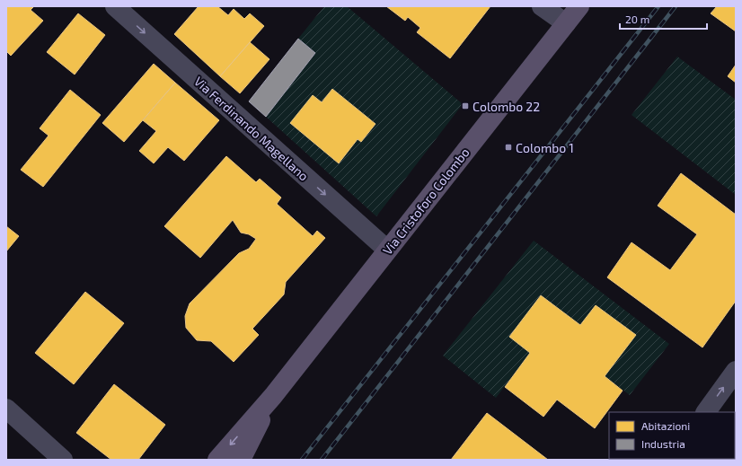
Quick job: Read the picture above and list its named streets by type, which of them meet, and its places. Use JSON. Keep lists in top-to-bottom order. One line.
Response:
{"streets":{"main road":["Via Cristoforo Colombo"],"street":["Via Ferdinando Magellano"]},"crossings":[["Via Ferdinando Magellano","Via Cristoforo Colombo"]],"one_way":["Via Ferdinando Magellano"],"places":{"transit":["Colombo 22","Colombo 1"]},"legend":["Abitazioni","Industria"],"scale_bar":"20 m"}
